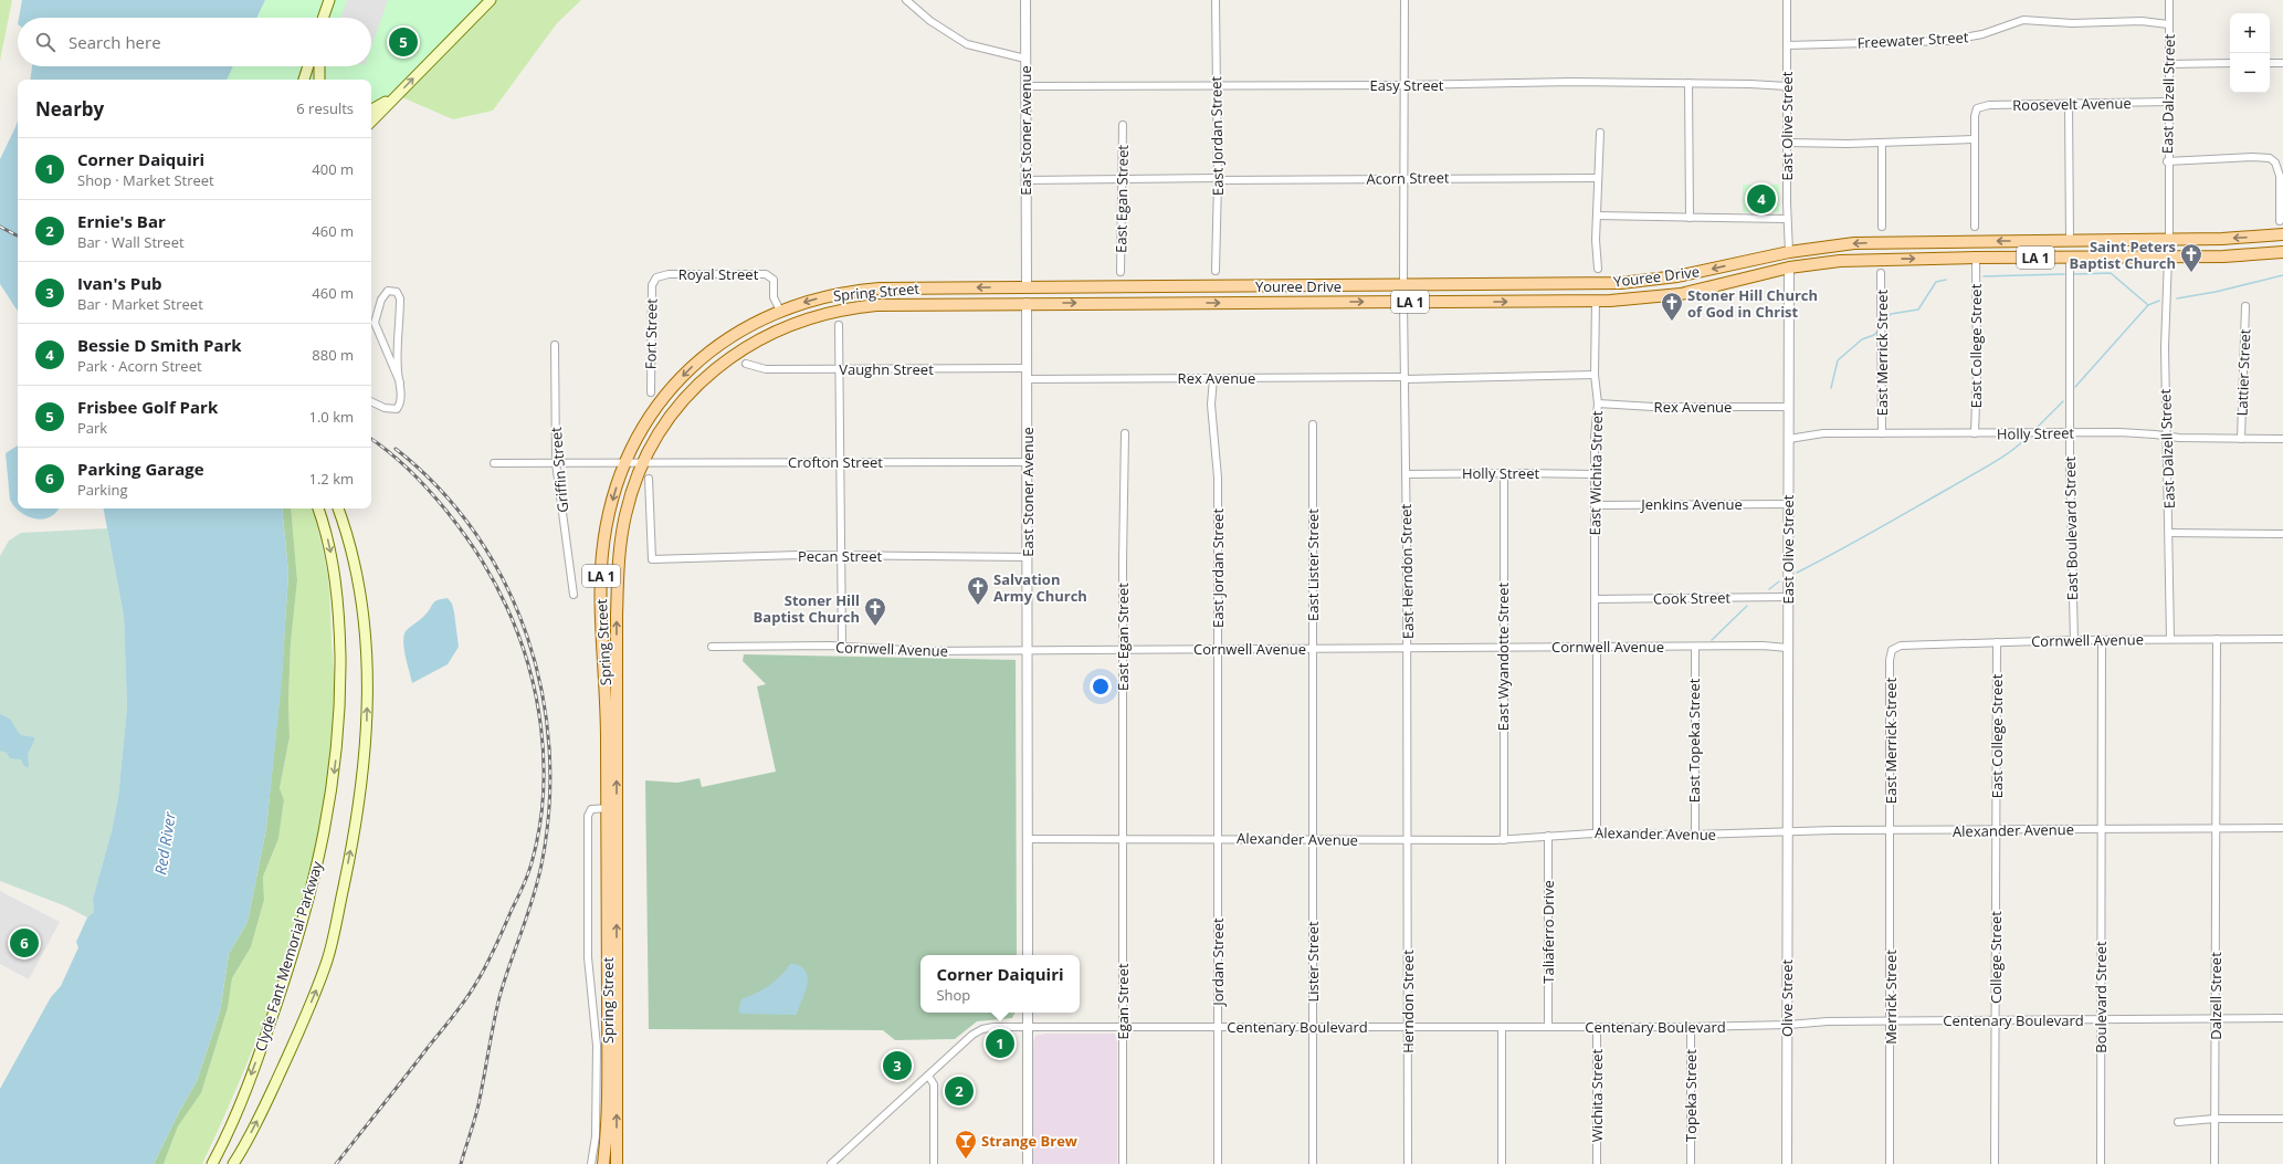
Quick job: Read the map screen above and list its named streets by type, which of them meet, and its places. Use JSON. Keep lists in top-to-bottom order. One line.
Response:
{"streets":{"main road":["LA 1","Youree Drive","Spring Street","Clyde Fant Memorial Parkway"],"street":["Freewater Street","Easy Street","East Dalzell Street","Roosevelt Avenue","East Olive Street","East Stoner Avenue","East Jordan Street","Acorn Street","East Egan Street","Royal Street","Fort Street","East College Street","East Merrick Street","Vaughn Street","Lattier Street","Rex Avenue","Holly Street","Crofton Street","Griffin Street","East Wichita Street","Jenkins Avenue","East Boulevard Street","Pecan Street","East Lister Street","East Herndon Street","Cook Street","Cornwell Avenue","East Wyandotte Street","East Topeka Street","Alexander Avenue","Taliaferro Drive","College Street","Jordan Street","Lister Street","Dalzell Street","Merrick Street","Boulevard Street","Olive Street","Egan Street","Herndon Street","Centenary Boulevard","Wichita Street","Topeka Street"]},"crossings":[["Freewater Street","East Dalzell Street"],["Freewater Street","East Olive Street"],["Easy Street","East Olive Street"],["Easy Street","East Stoner Avenue"],["Easy Street","East Jordan Street"],["East Dalzell Street","Roosevelt Avenue"],["East Dalzell Street","Youree Drive"],["East Dalzell Street","Holly Street"],["East Dalzell Street","Cornwell Avenue"],["East Olive Street","Youree Drive"],["East Olive Street","Rex Avenue"],["East Olive Street","Holly Street"],["East Olive Street","Jenkins Avenue"],["East Olive Street","Cook Street"],["East Olive Street","Cornwell Avenue"],["East Olive Street","Alexander Avenue"],["East Olive Street","Olive Street"],["East Stoner Avenue","Acorn Street"],["East Stoner Avenue","Youree Drive"],["East Stoner Avenue","Spring Street"],["East Stoner Avenue","Vaughn Street"],["East Stoner Avenue","Rex Avenue"],["East Stoner Avenue","Crofton Street"],["East Stoner Avenue","Pecan Street"],["East Stoner Avenue","Cornwell Avenue"],["East Stoner Avenue","Alexander Avenue"],["East Jordan Street","Acorn Street"],["East Jordan Street","Rex Avenue"],["East Jordan Street","Cornwell Avenue"],["East Jordan Street","Alexander Avenue"],["East Jordan Street","Jordan Street"],["Acorn Street","East Egan Street"],["East Egan Street","Cornwell Avenue"],["East Egan Street","Alexander Avenue"],["East Egan Street","Egan Street"],["Royal Street","Spring Street"],["Royal Street","Fort Street"],["Youree Drive","Spring Street"],["Youree Drive","East College Street"],["Youree Drive","East Wichita Street"],["Youree Drive","East Boulevard Street"],["Youree Drive","East Herndon Street"],["Spring Street","Crofton Street"],["East College Street","Holly Street"],["East College Street","Cornwell Avenue"],["East College Street","Alexander Avenue"],["East College Street","College Street"],["East Merrick Street","Holly Street"],["East Merrick Street","Cornwell Avenue"],["East Merrick Street","Alexander Avenue"],["East Merrick Street","Merrick Street"],["Lattier Street","Holly Street"],["Rex Avenue","East Wichita Street"],["Rex Avenue","East Herndon Street"],["Holly Street","East Wichita Street"],["Holly Street","East Boulevard Street"],["Holly Street","East Herndon Street"],["Holly Street","East Wyandotte Street"],["East Wichita Street","Jenkins Avenue"],["East Wichita Street","Cook Street"],["East Wichita Street","Cornwell Avenue"],["East Wichita Street","Alexander Avenue"],["East Boulevard Street","Cornwell Avenue"],["East Lister Street","Cornwell Avenue"],["East Lister Street","Alexander Avenue"],["East Lister Street","Lister Street"],["East Herndon Street","Cornwell Avenue"],["East Herndon Street","Alexander Avenue"],["East Herndon Street","Herndon Street"],["Cornwell Avenue","East Wyandotte Street"],["Cornwell Avenue","East Topeka Street"],["East Wyandotte Street","Alexander Avenue"],["East Topeka Street","Alexander Avenue"],["Alexander Avenue","Taliaferro Drive"],["Alexander Avenue","College Street"],["Alexander Avenue","Jordan Street"],["Alexander Avenue","Lister Street"],["Alexander Avenue","Dalzell Street"],["Alexander Avenue","Merrick Street"],["Alexander Avenue","Boulevard Street"],["Alexander Avenue","Olive Street"],["Alexander Avenue","Egan Street"],["Alexander Avenue","Herndon Street"],["Taliaferro Drive","Centenary Boulevard"],["College Street","Centenary Boulevard"],["Jordan Street","Centenary Boulevard"],["Lister Street","Centenary Boulevard"],["Dalzell Street","Centenary Boulevard"],["Merrick Street","Centenary Boulevard"],["Boulevard Street","Centenary Boulevard"],["Olive Street","Centenary Boulevard"],["Egan Street","Centenary Boulevard"],["Herndon Street","Centenary Boulevard"],["Centenary Boulevard","Wichita Street"],["Centenary Boulevard","Topeka Street"]],"water":["Red River"],"places":{"church":["Saint Peters Baptist Church","Stoner Hill Church of God in Christ","Salvation Army Church","Stoner Hill Baptist Church"],"bar":["Strange Brew"]},"page":{"map_buttons":["+","−"],"search":"Search here","pins":["5","4","6","1","3","2"],"heading":["Nearby","6 results"],"list":[{"mark":"1","name":"Corner Daiquiri","note":"Shop · Market Street","value":"400 m"},{"mark":"2","name":"Ernie's Bar","note":"Bar · Wall Street","value":"460 m"},{"mark":"3","name":"Ivan's Pub","note":"Bar · Market Street","value":"460 m"},{"mark":"4","name":"Bessie D Smith Park","note":"Park · Acorn Street","value":"880 m"},{"mark":"5","name":"Frisbee Golf Park","note":"Park","value":"1.0 km"},{"mark":"6","name":"Parking Garage","note":"Parking","value":"1.2 km"}],"popup":["Corner Daiquiri","Shop"]}}
